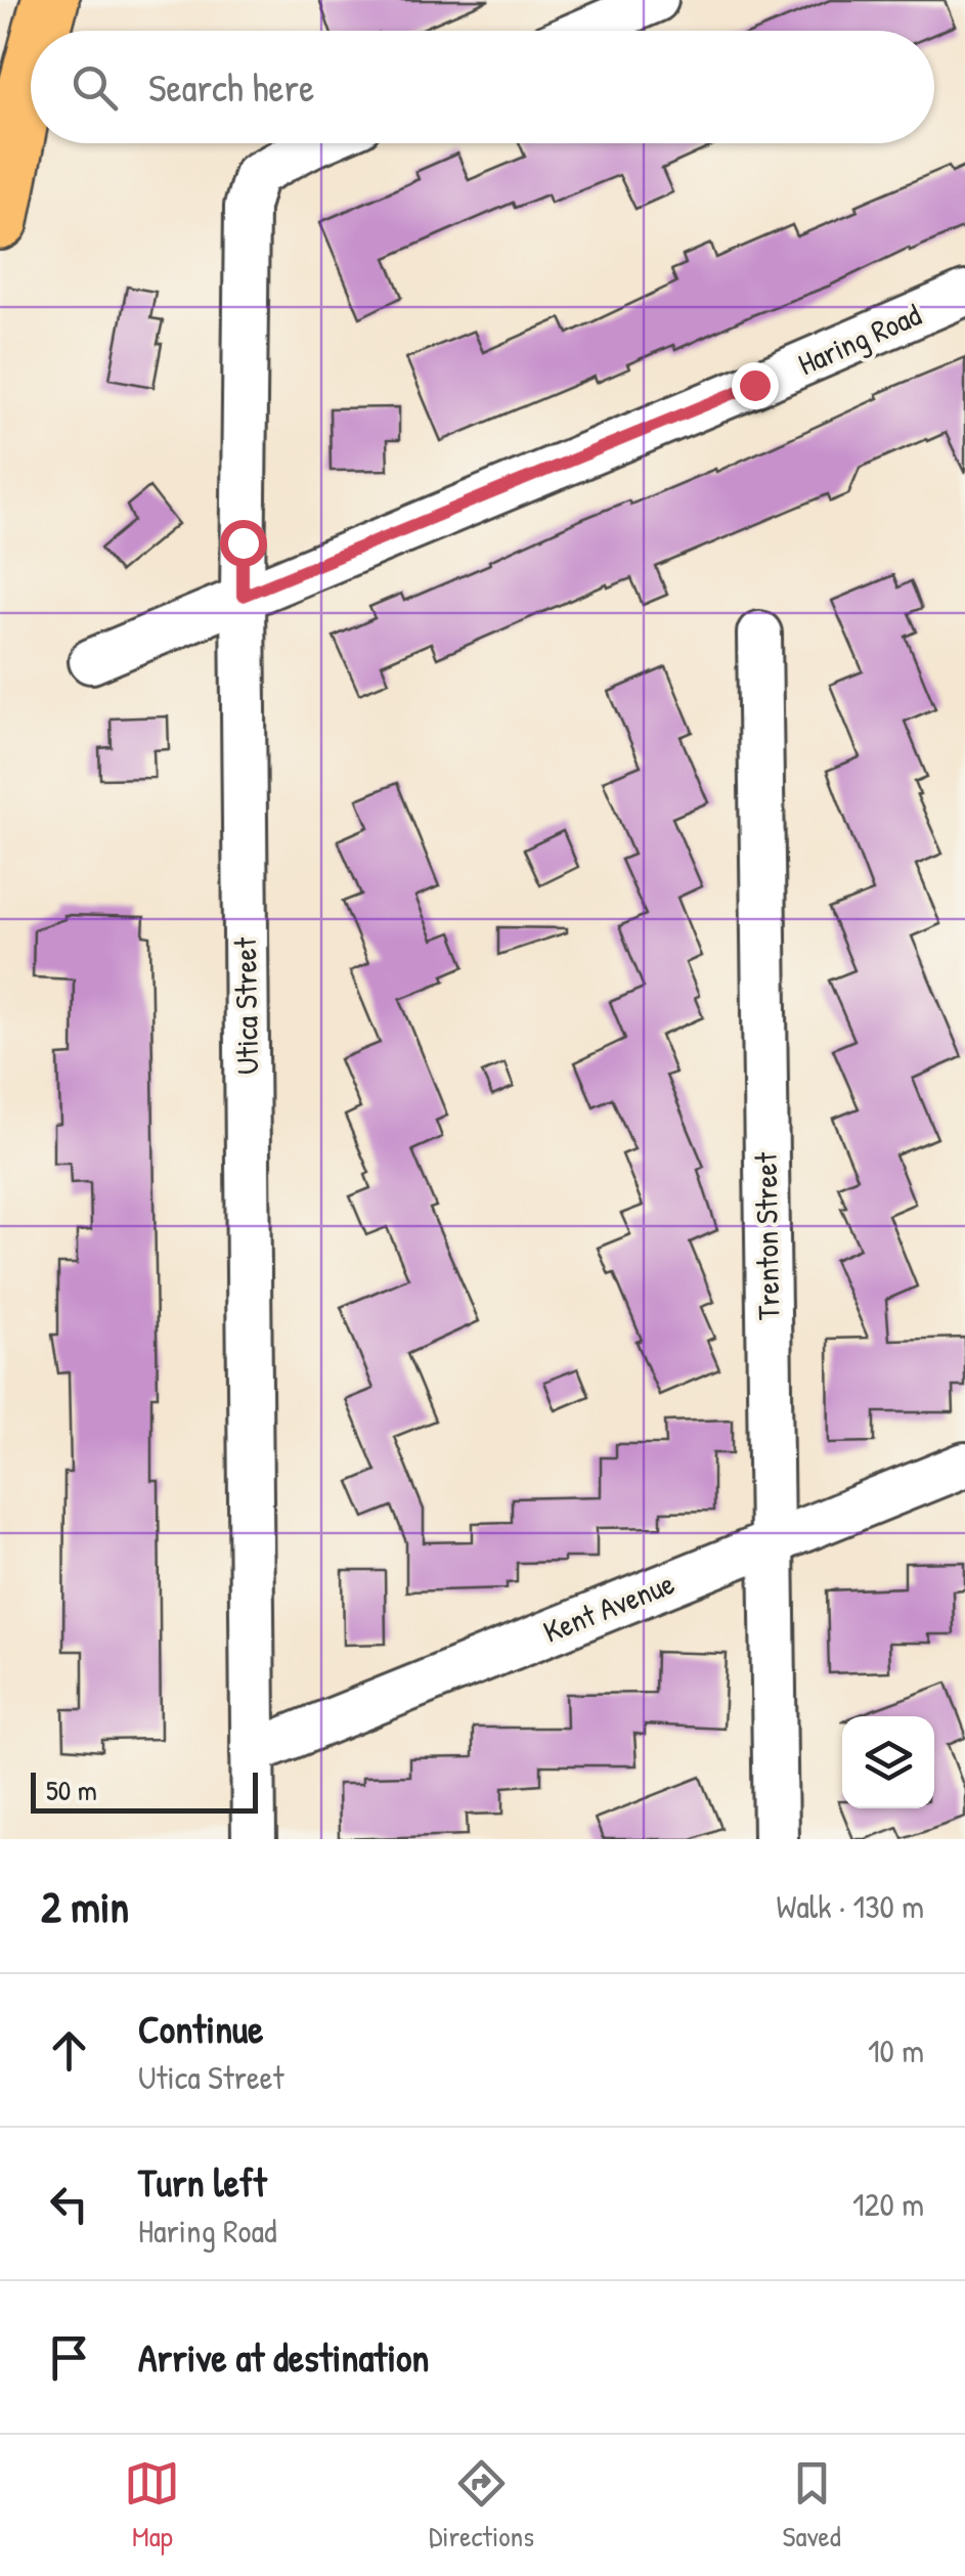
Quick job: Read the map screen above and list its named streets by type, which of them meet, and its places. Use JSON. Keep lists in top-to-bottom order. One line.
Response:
{"streets":{"street":["Haring Road","Utica Street","Trenton Street","Kent Avenue"]},"crossings":[["Haring Road","Utica Street"],["Utica Street","Kent Avenue"],["Trenton Street","Kent Avenue"]],"scale_bar":"50 m","page":{"search":"Search here","scale":"50 m","heading":["2 min","Walk · 130 m"],"list":[["Continue","Utica Street","10 m"],["Turn left","Haring Road","120 m"],"Arrive at destination"],"nav":["Map","Directions","Saved"]}}
